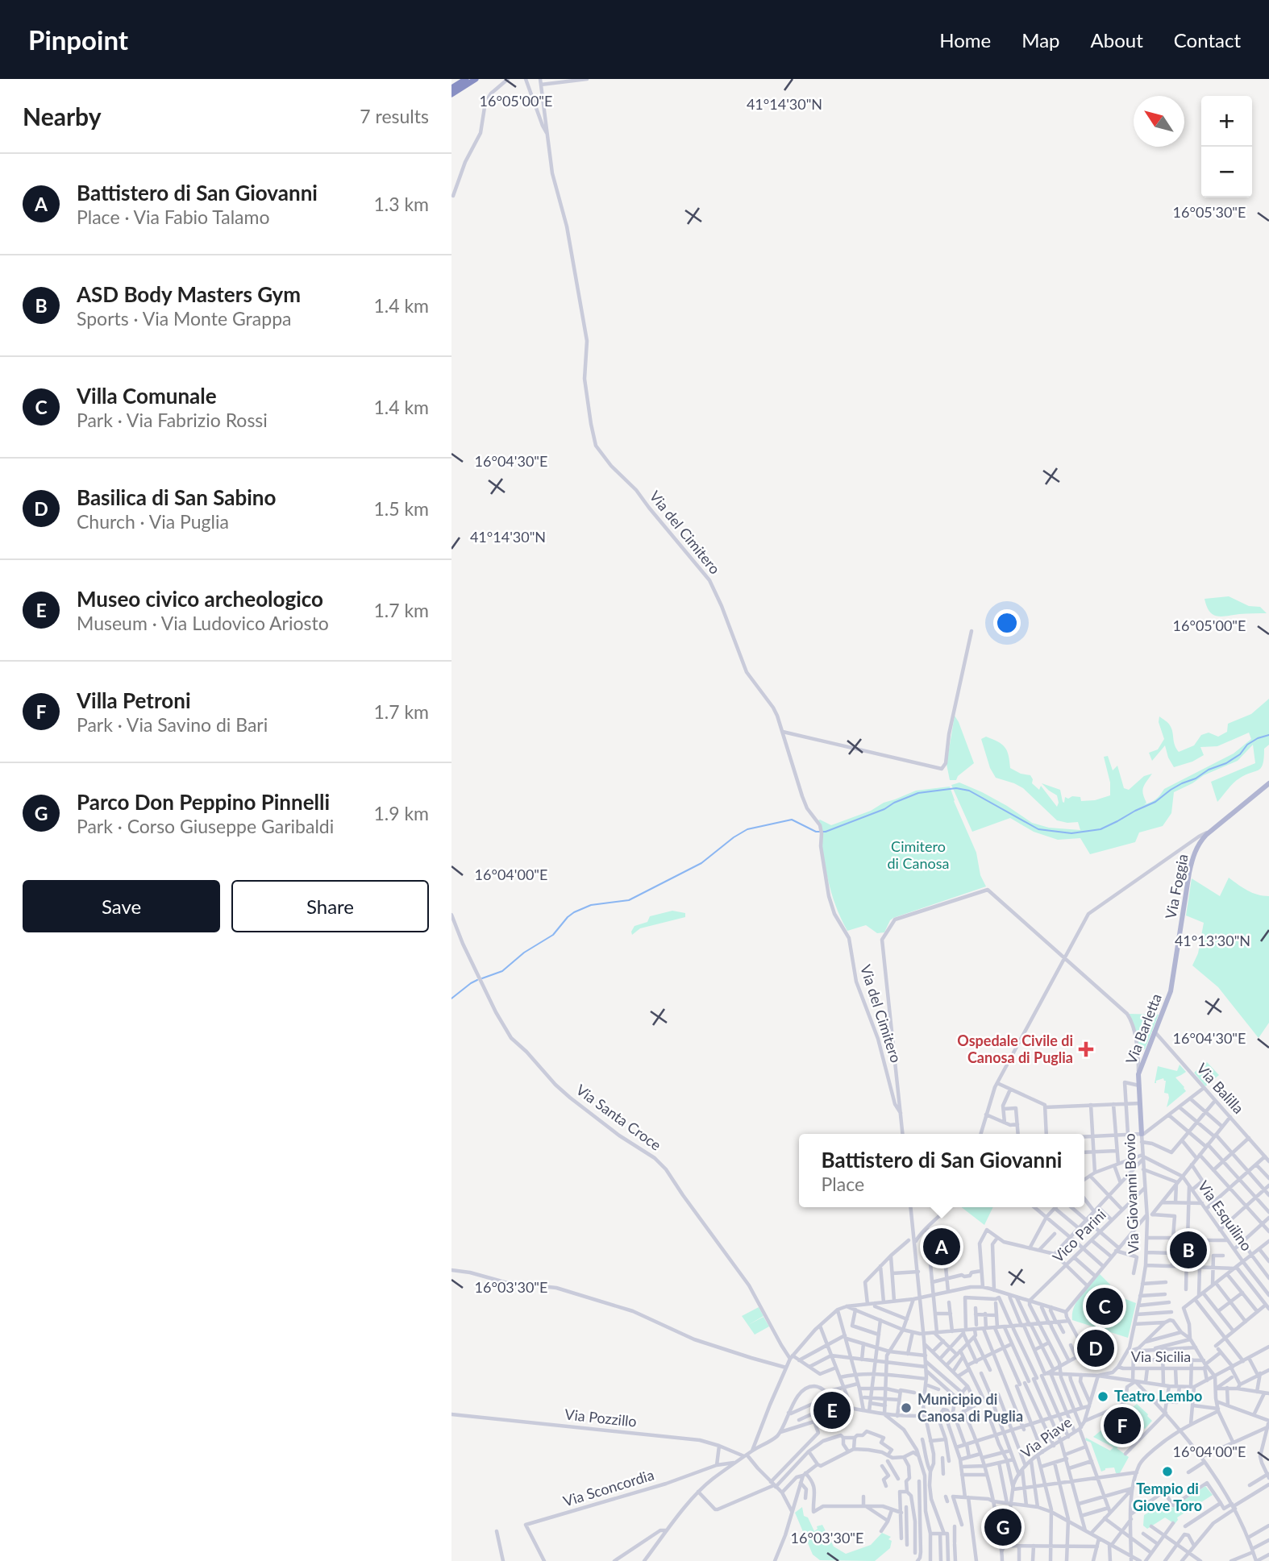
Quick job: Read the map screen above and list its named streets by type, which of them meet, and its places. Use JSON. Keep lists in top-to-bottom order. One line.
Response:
{"streets":{"main road":["Via Foggia","Via Barletta","Via Giovanni Bovio"],"street":["Via del Cimitero","Via Balilla","Via Santa Croce","Via Esquilino","Vico Parini","Via Sicilia","Via Pozzillo","Via Piave","Via Sconcordia"]},"crossings":[["Via Foggia","Via Barletta"],["Via Barletta","Via Balilla"],["Via Barletta","Via Giovanni Bovio"],["Via Giovanni Bovio","Vico Parini"],["Via Giovanni Bovio","Via Sicilia"]],"parks":["Cimitero di Canosa"],"places":{"health":["Ospedale Civile di Canosa di Puglia"],"other":["Teatro Lembo","Municipio di Canosa di Puglia","Tempio di Giove Toro"]},"north":"top left","page":{"header":"Pinpoint","nav":["Home","Map","About","Contact"],"heading":["Nearby","7 results"],"map_buttons":["+","−"],"list":[{"mark":"A","name":"Battistero di San Giovanni","note":"Place · Via Fabio Talamo","value":"1.3 km"},{"mark":"B","name":"ASD Body Masters Gym","note":"Sports · Via Monte Grappa","value":"1.4 km"},{"mark":"C","name":"Villa Comunale","note":"Park · Via Fabrizio Rossi","value":"1.4 km"},{"mark":"D","name":"Basilica di San Sabino","note":"Church · Via Puglia","value":"1.5 km"},{"mark":"E","name":"Museo civico archeologico","note":"Museum · Via Ludovico Ariosto","value":"1.7 km"},{"mark":"F","name":"Villa Petroni","note":"Park · Via Savino di Bari","value":"1.7 km"},{"mark":"G","name":"Parco Don Peppino Pinnelli","note":"Park · Corso Giuseppe Garibaldi","value":"1.9 km"}],"buttons":["Save","Share"],"popup":["Battistero di San Giovanni","Place"],"pins":["A","B","C","D","E","F","G"]},"coordinates":["16°05'00\"E","41°14'30\"N","16°05'30\"E","16°04'30\"E","16°04'00\"E","41°13'30\"N","16°03'30\"E"]}
